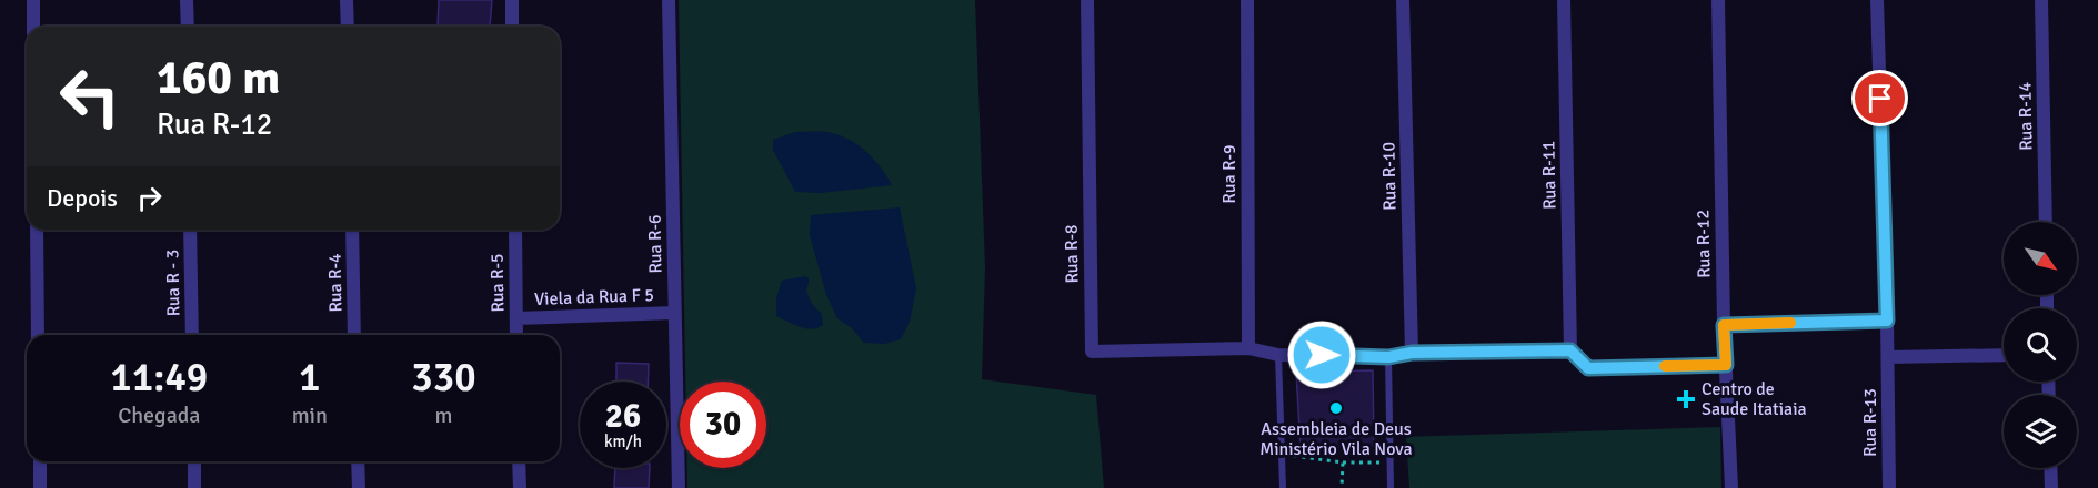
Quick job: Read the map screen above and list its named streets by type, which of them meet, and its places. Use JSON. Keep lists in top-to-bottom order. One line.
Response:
{"streets":{"street":["Rua R-14","Rua R-9","Rua R-11","Rua R-10","Rua R-6","Rua R-12","Rua R-8","Rua R - 3","Rua R-4","Rua R-5","Viela da Rua F 5","Rua R-13"]},"crossings":[["Rua R-9","Rua R-8"],["Rua R-6","Viela da Rua F 5"],["Rua R-5","Viela da Rua F 5"]],"places":{"health":["Centro de Saude Itatiaia"],"other":["Assembleia de Deus Ministério Vila Nova"]},"north":"bottom right","page":{"turn":["160 m","Rua R-12"],"then":"Depois","eta":["11:49","Chegada","1","min","330","m"],"speed":"26 km/h","limit":"30"}}
